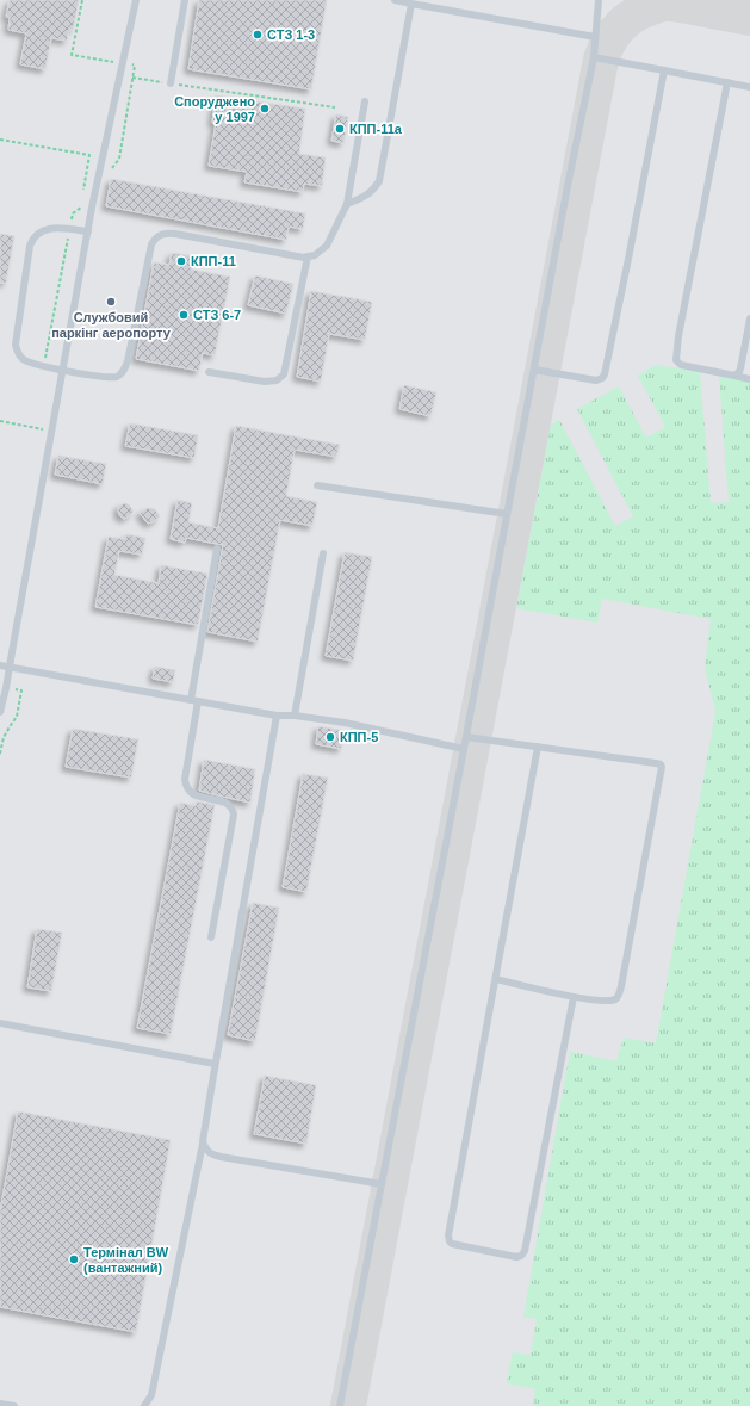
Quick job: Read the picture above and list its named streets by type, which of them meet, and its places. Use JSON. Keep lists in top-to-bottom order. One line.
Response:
{"places":["СТЗ 1-3","Споруджено у 1997","КПП-11а","КПП-11","Службовий паркінг аеропорту","СТЗ 6-7","КПП-5","Термінал BW (вантажний)"]}
